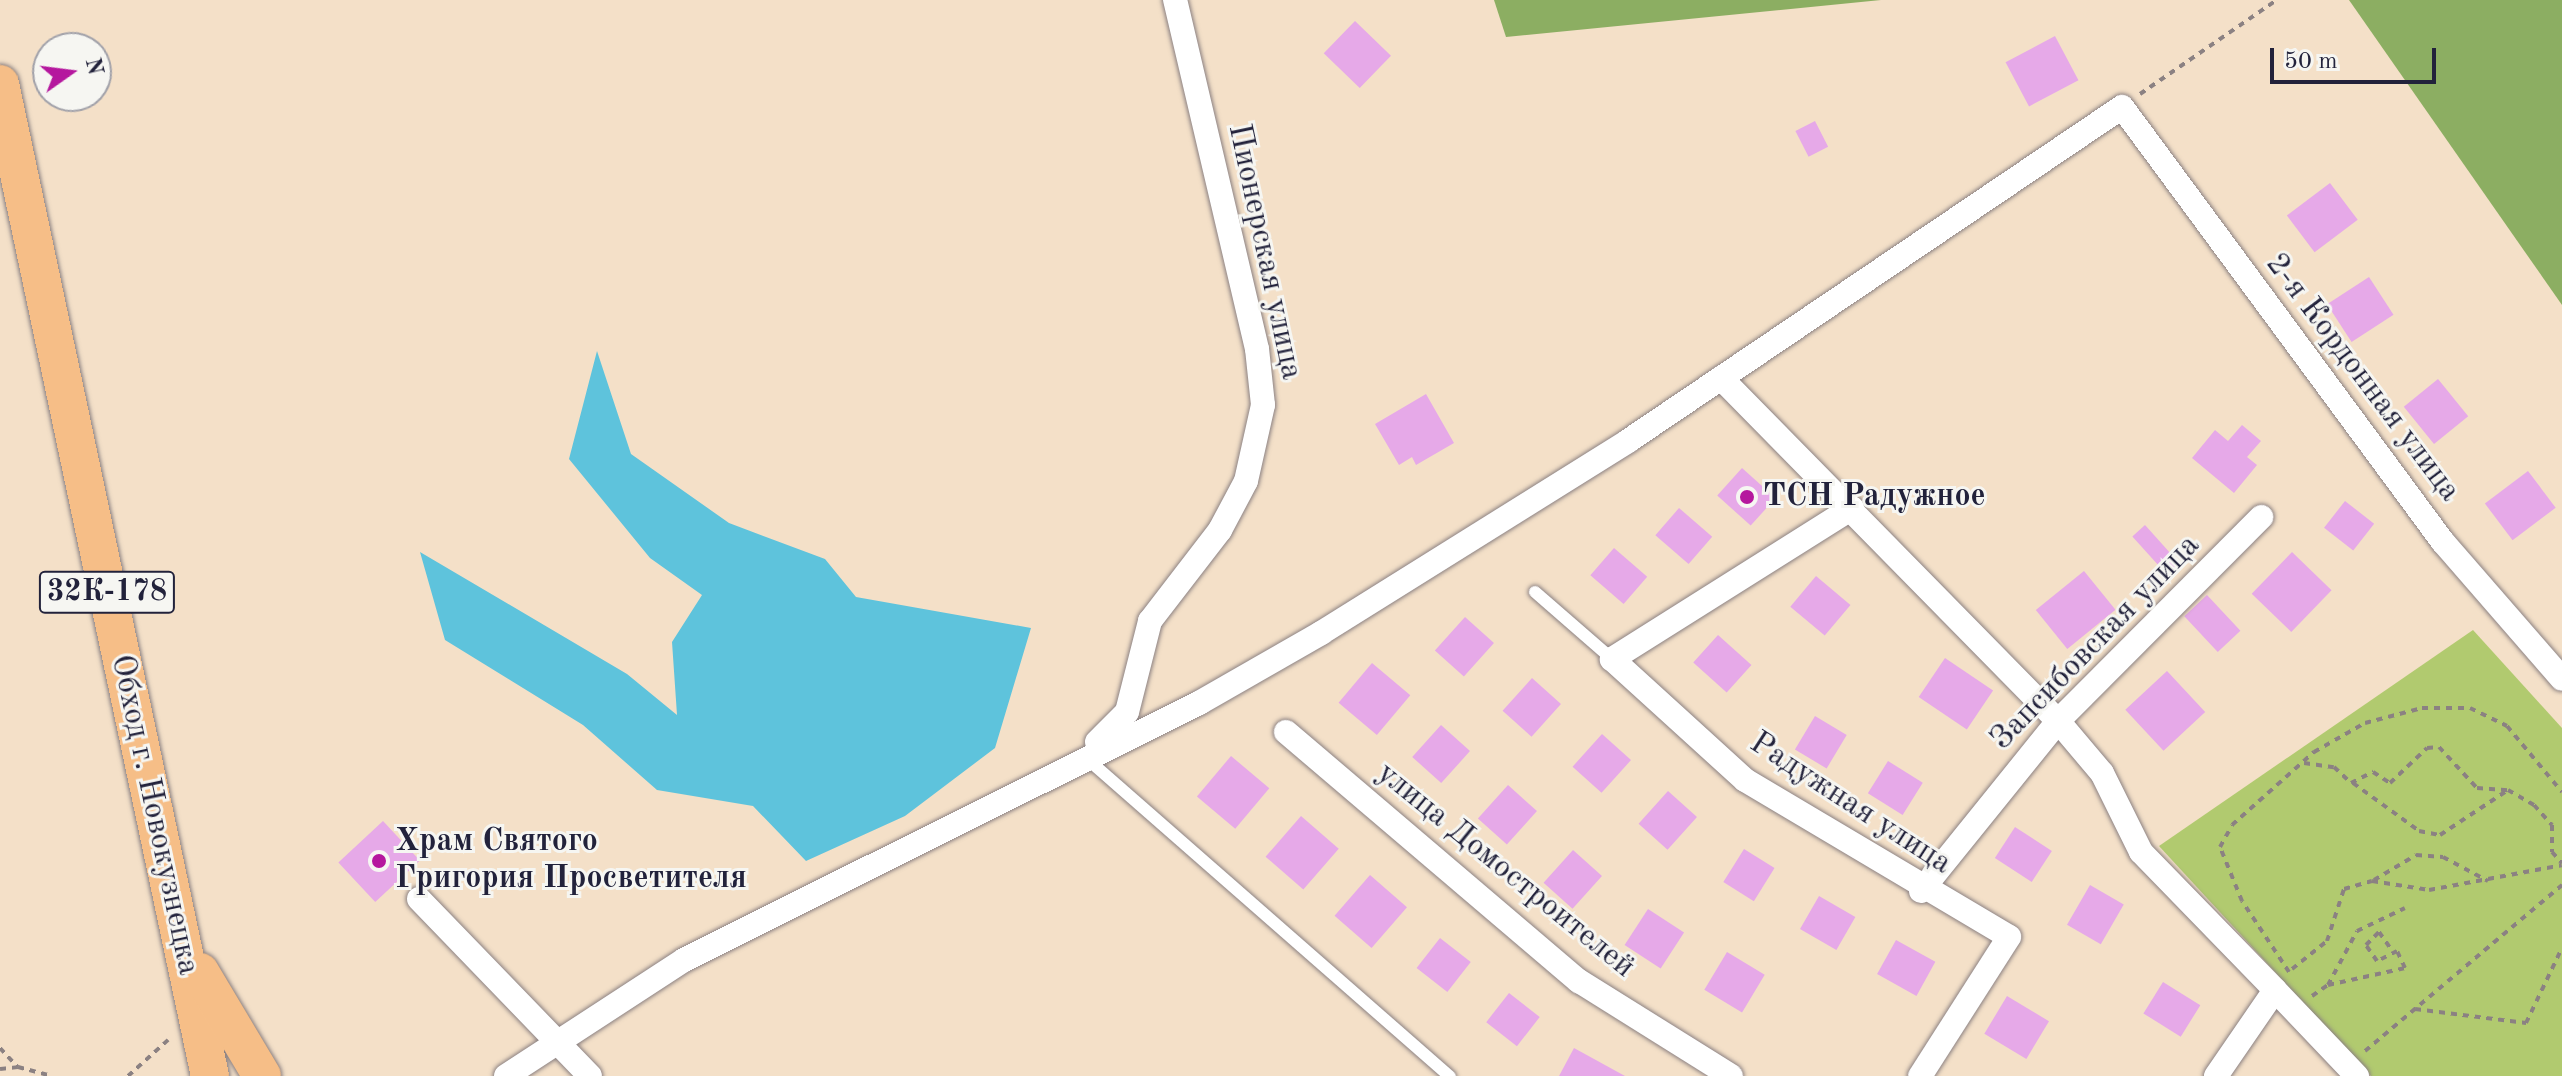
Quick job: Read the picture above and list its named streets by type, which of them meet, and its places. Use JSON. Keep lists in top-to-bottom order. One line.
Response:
{"streets":{"main road":["32К-178","Обход г. Новокузнецка"],"street":["Пионерская улица","2-я Кордонная улица","Запсибовская улица","Радужная улица","улица Домостроителей"]},"crossings":[["Запсибовская улица","Радужная улица"]],"places":["ТСН Радужное","Храм Святого Григория Просветителя"],"scale_bar":"50 m","north":"right"}
